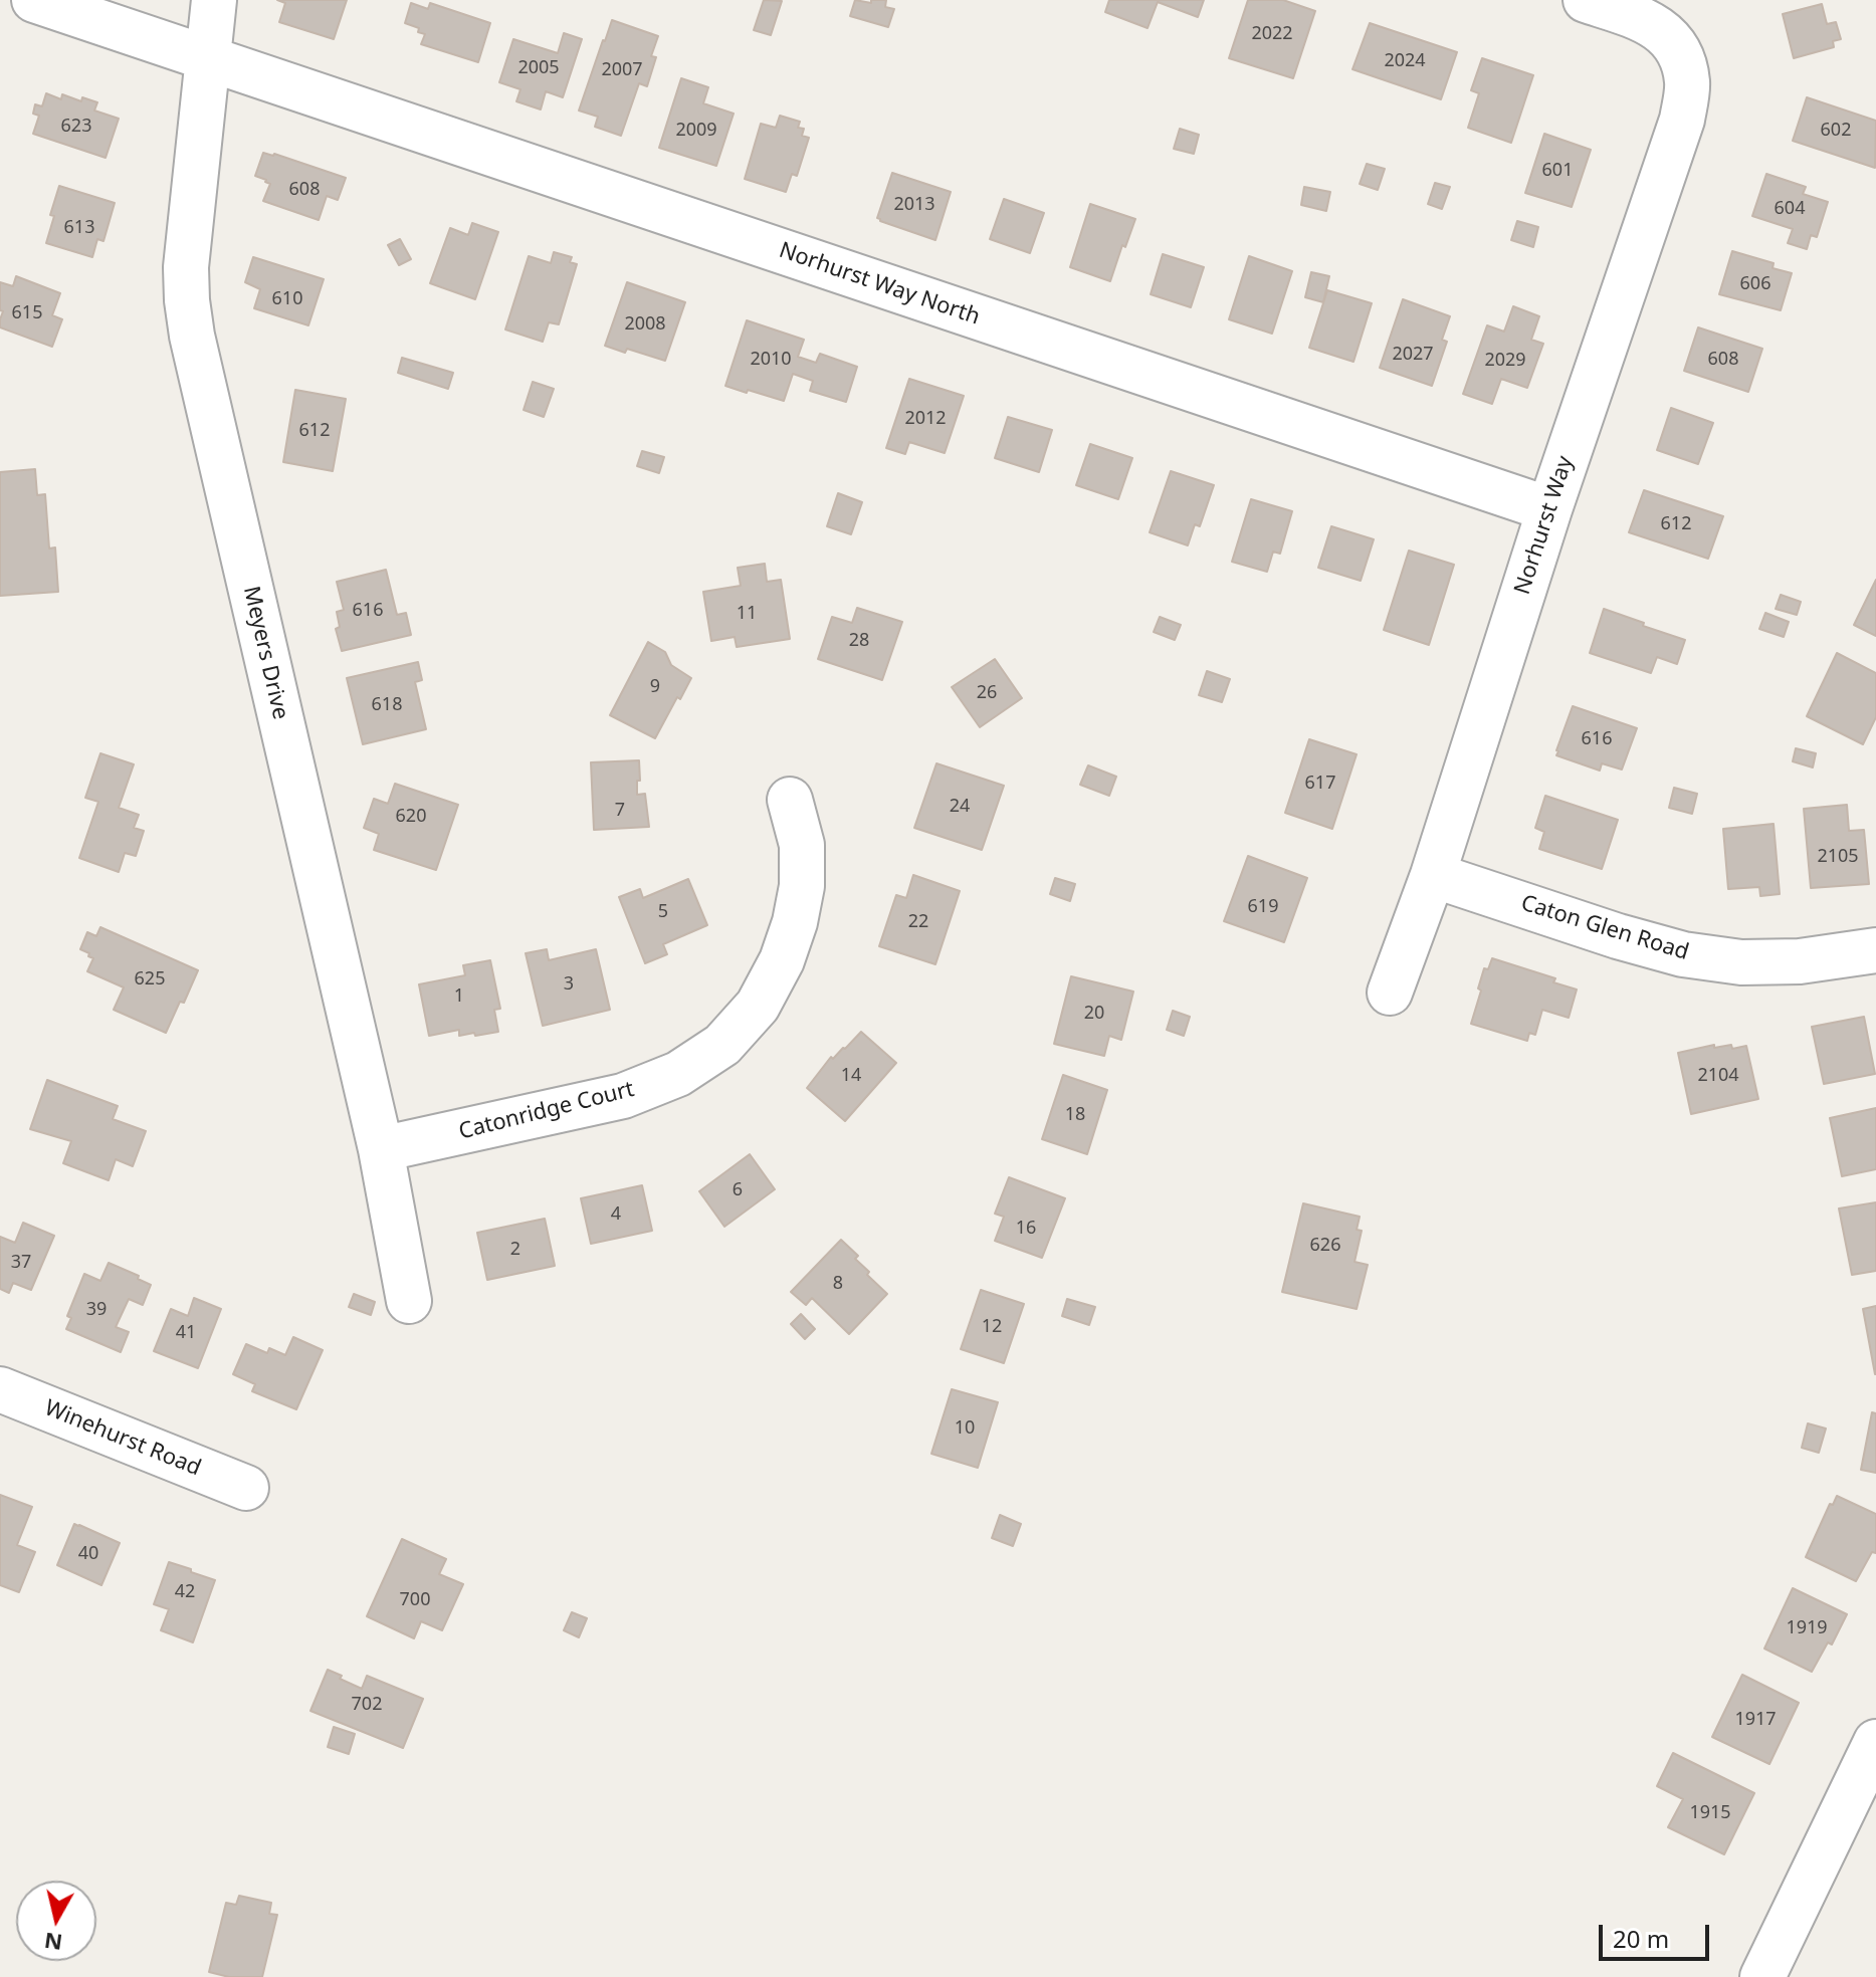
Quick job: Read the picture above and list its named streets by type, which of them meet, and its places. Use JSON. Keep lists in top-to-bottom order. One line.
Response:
{"streets":{"street":["Norhurst Way North","Norhurst Way","Meyers Drive","Caton Glen Road","Catonridge Court","Winehurst Road"]},"crossings":[["Norhurst Way North","Norhurst Way"],["Norhurst Way North","Meyers Drive"],["Norhurst Way","Caton Glen Road"],["Meyers Drive","Catonridge Court"]],"house_numbers":["2022","2024","2005","2007","623","2009","602","601","608","2013","604","613","606","610","615","2008","2027","2010","608","2029","2012","612","612","616","11","28","9","26","618","616","617","24","7","620","2105","619","5","22","625","3","1","20","14","2104","18","6","4","16","626","2","37","8","39","12","41","10","40","42","700","1919","702","1917","1915"],"scale_bar":"20 m","north":"bottom"}
